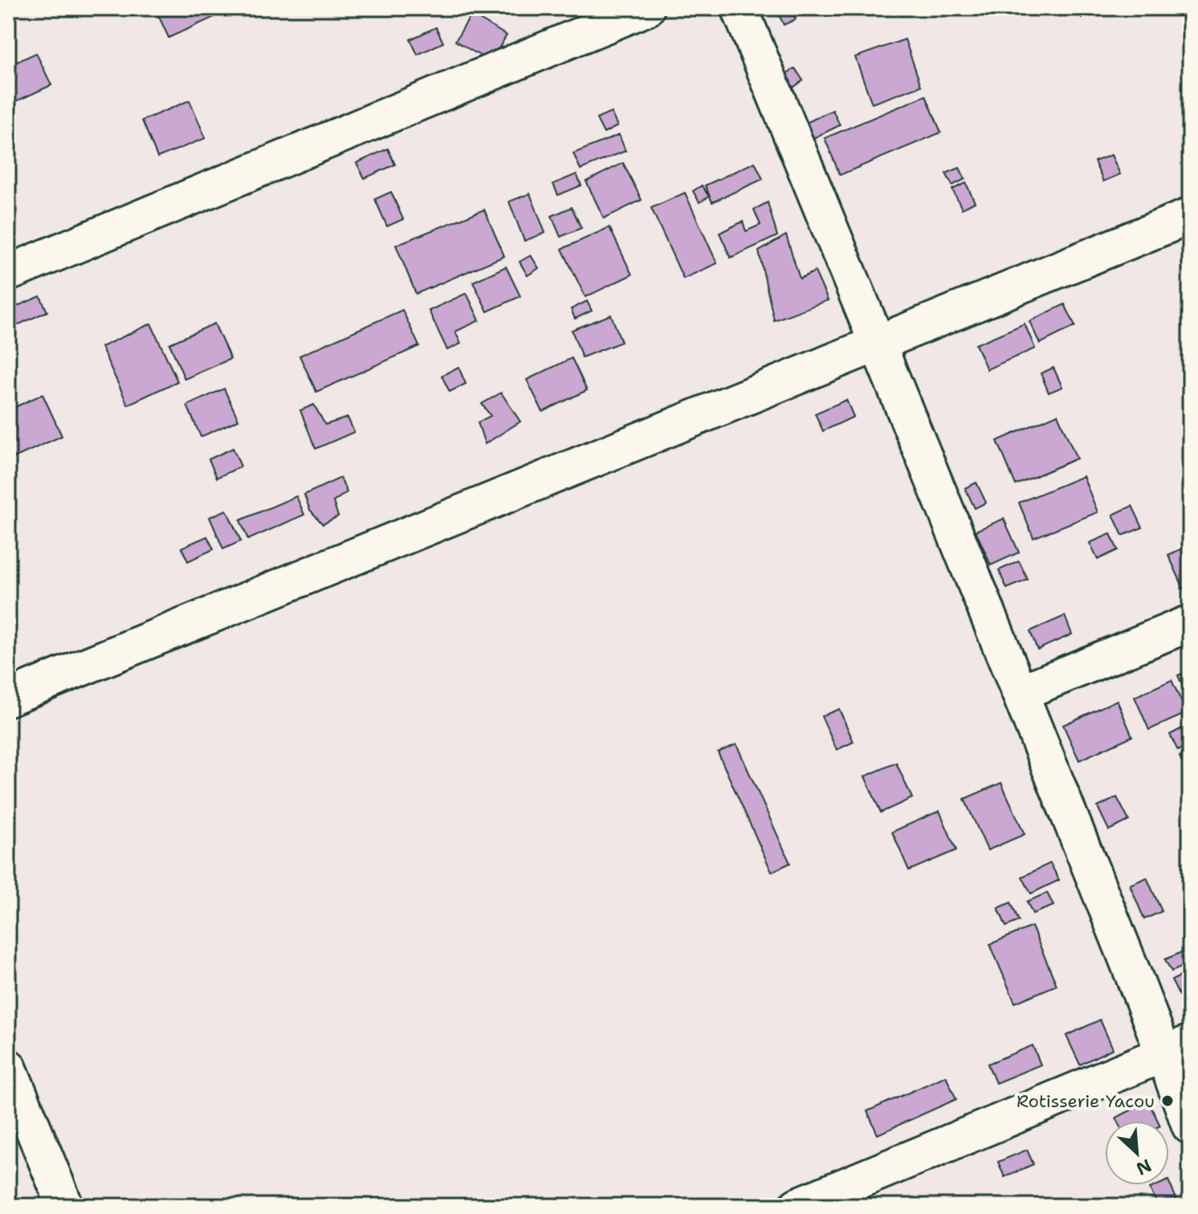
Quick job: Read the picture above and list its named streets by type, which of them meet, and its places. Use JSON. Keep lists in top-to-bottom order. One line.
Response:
{"places":["Rotisserie Yacou"],"north":"bottom right"}
